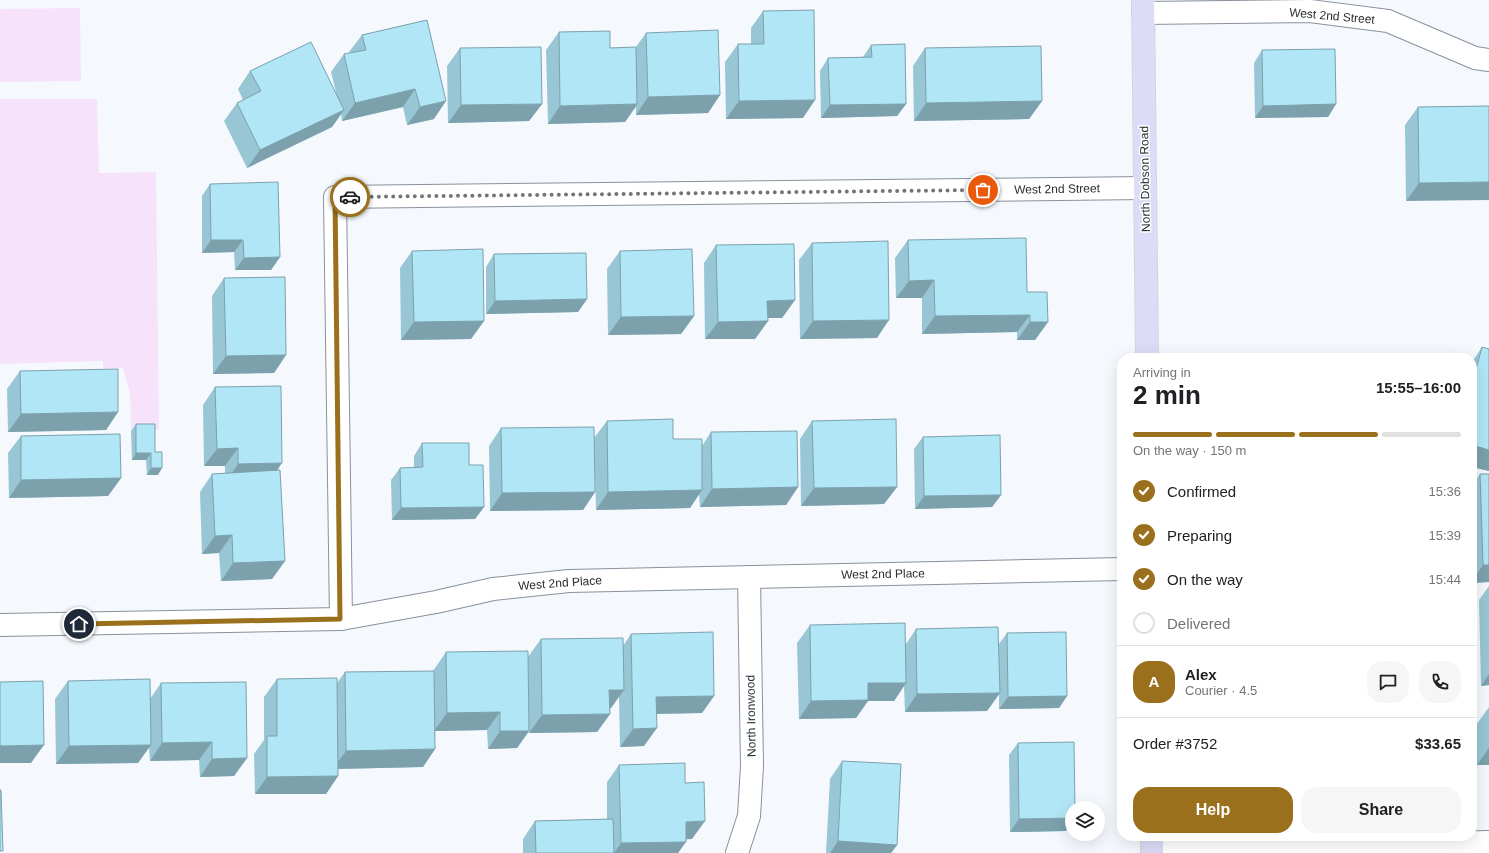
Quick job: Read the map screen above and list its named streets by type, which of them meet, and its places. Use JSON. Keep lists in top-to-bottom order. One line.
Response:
{"streets":{"main road":["North Dobson Road"],"street":["West 2nd Street","West 2nd Place","North Ironwood"]},"crossings":[["West 2nd Street","North Dobson Road"],["West 2nd Street","West 2nd Place"],["West 2nd Place","North Ironwood"]],"page":{"heading":["2 min","Arriving in","15:55–16:00"],"panel":["Alex","Courier · 4.5","Order #3752","$33.65"],"bar":"On the way · 150 m","list":[["Confirmed","15:36"],["Preparing","15:39"],["On the way","15:44"],"Delivered"],"round":"A","buttons":["Help","Share"]}}
